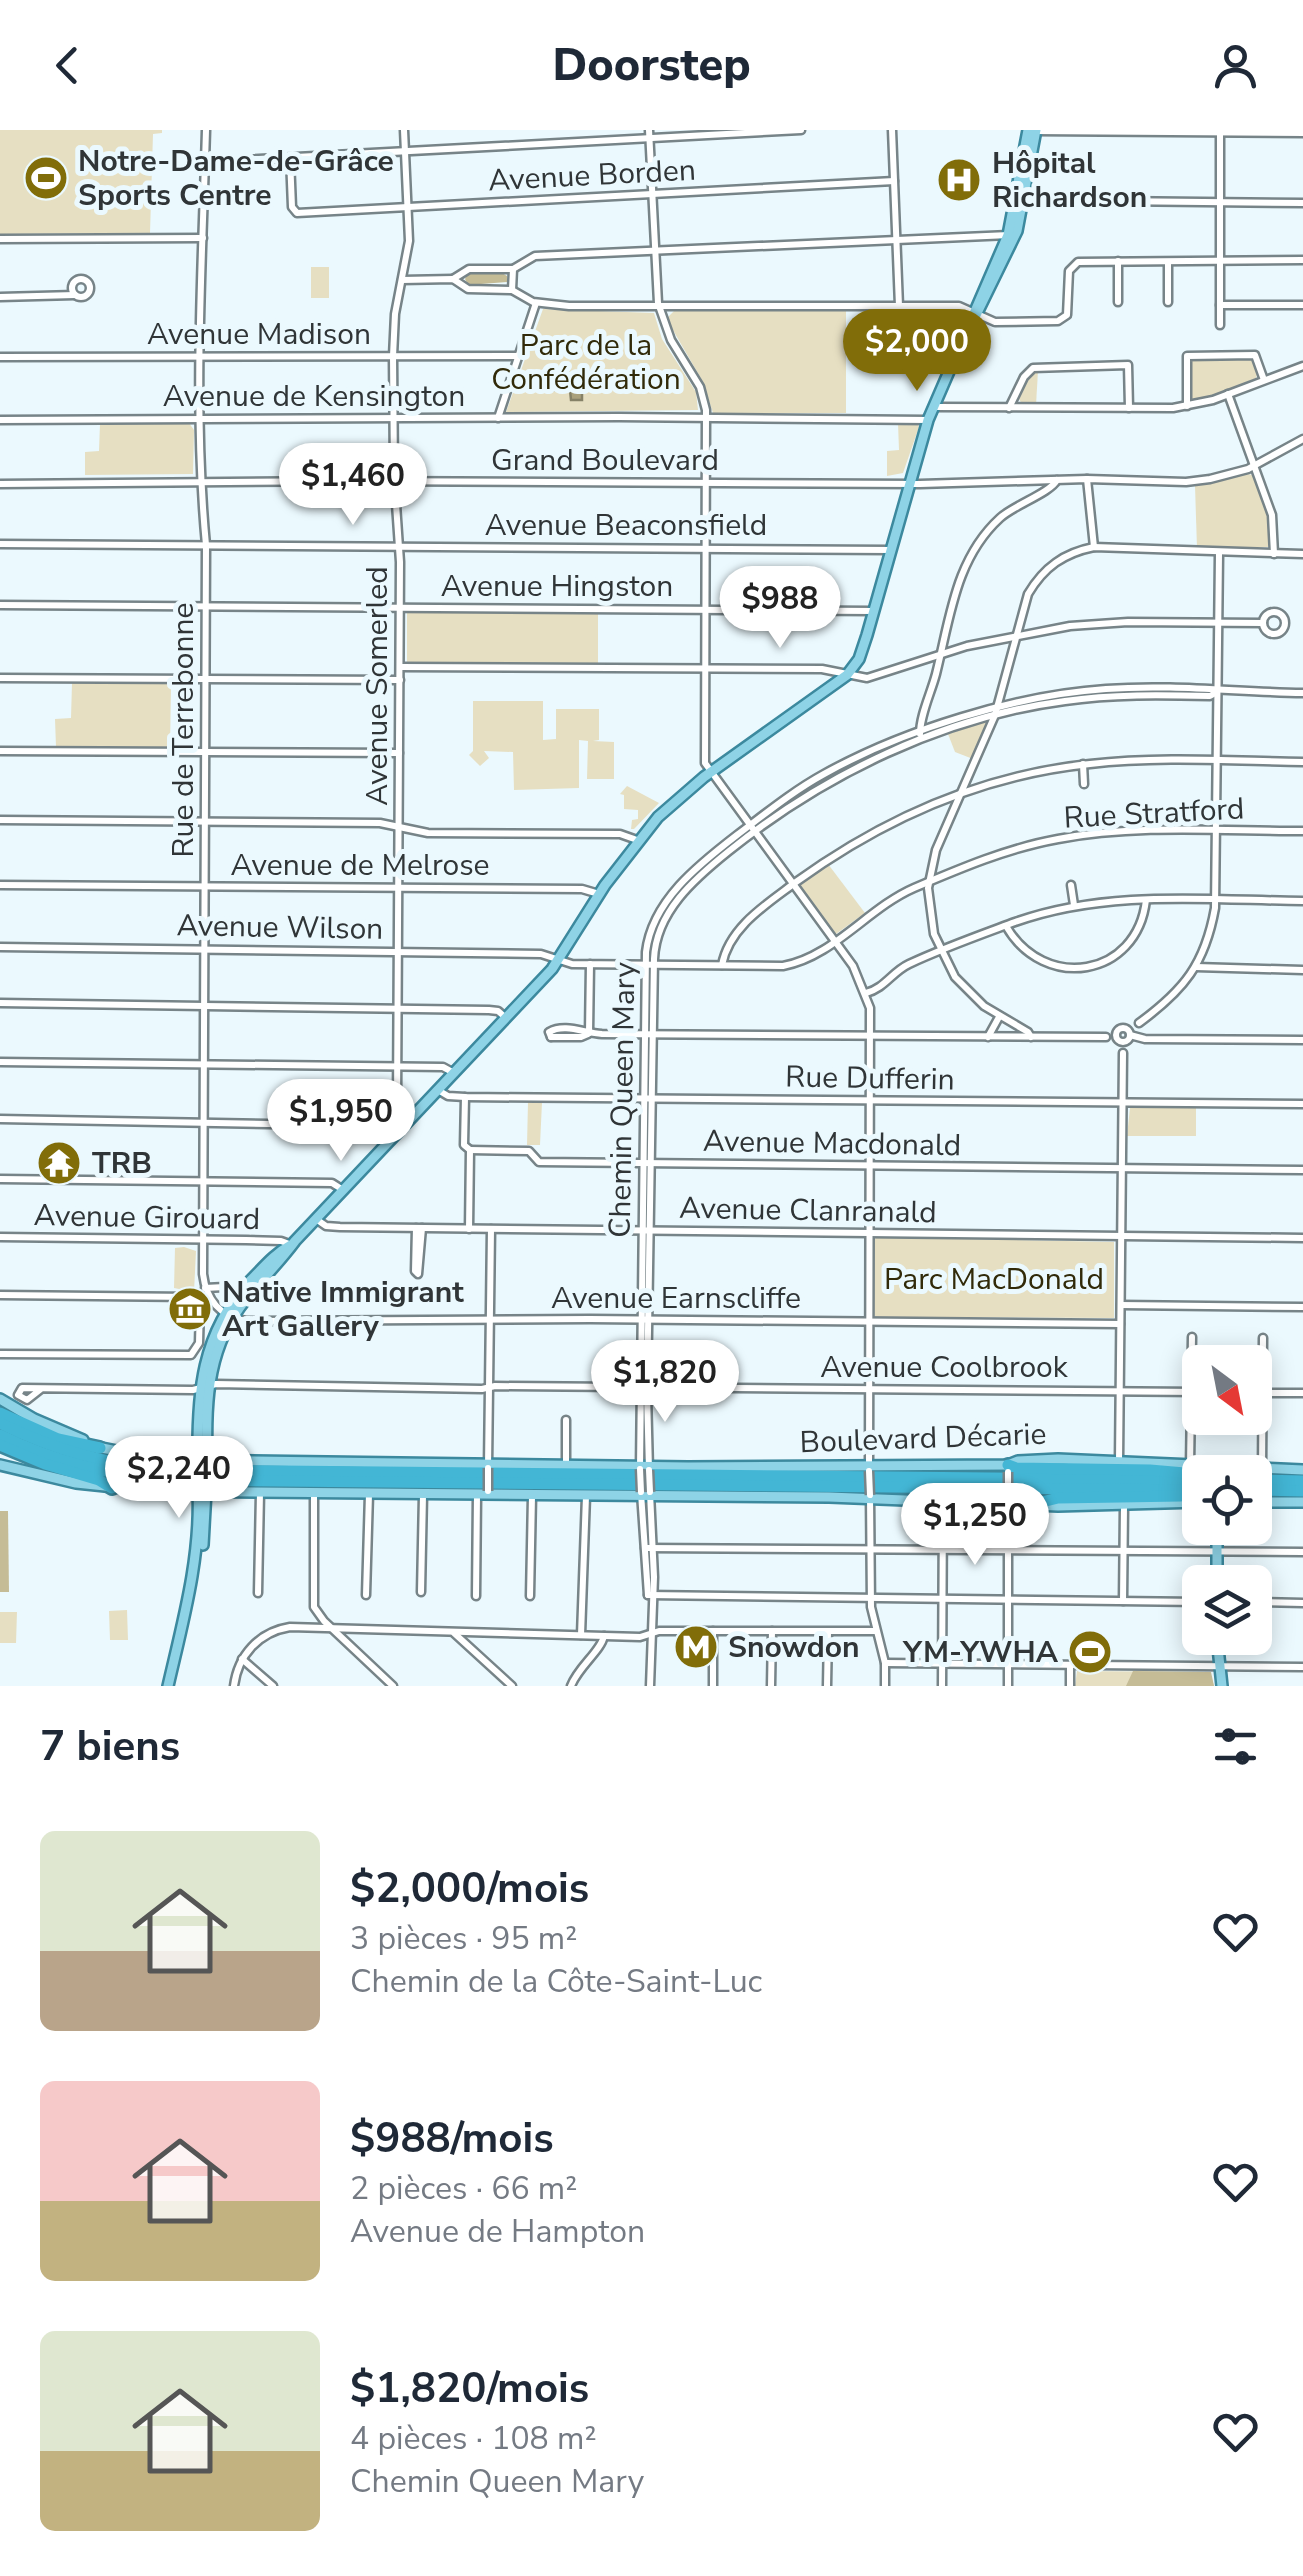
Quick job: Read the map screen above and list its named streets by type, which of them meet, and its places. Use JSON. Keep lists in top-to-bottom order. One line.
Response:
{"streets":{"main road":["Boulevard Décarie"],"street":["Avenue Borden","Avenue Madison","Avenue de Kensington","Grand Boulevard","Avenue Beaconsfield","Avenue Hingston","Avenue Somerled","Rue de Terrebonne","Rue Stratford","Avenue de Melrose","Avenue Wilson","Rue Dufferin","Chemin Queen Mary","Avenue Macdonald","Avenue Clanranald","Avenue Girouard","Avenue Earnscliffe","Avenue Coolbrook"]},"crossings":[["Avenue Borden","Avenue Somerled"],["Avenue Madison","Avenue Somerled"],["Avenue Madison","Rue de Terrebonne"],["Avenue de Kensington","Avenue Somerled"],["Avenue de Kensington","Rue de Terrebonne"],["Grand Boulevard","Avenue Somerled"],["Grand Boulevard","Rue de Terrebonne"],["Avenue Beaconsfield","Avenue Somerled"],["Avenue Beaconsfield","Rue de Terrebonne"],["Avenue Hingston","Avenue Somerled"],["Avenue Hingston","Rue de Terrebonne"],["Avenue Somerled","Avenue de Melrose"],["Avenue Somerled","Avenue Wilson"],["Rue de Terrebonne","Avenue de Melrose"],["Rue de Terrebonne","Avenue Wilson"],["Rue de Terrebonne","Avenue Girouard"],["Rue Stratford","Avenue Wilson"],["Rue Stratford","Chemin Queen Mary"],["Rue Dufferin","Chemin Queen Mary"],["Chemin Queen Mary","Avenue Macdonald"],["Chemin Queen Mary","Avenue Clanranald"],["Chemin Queen Mary","Avenue Earnscliffe"],["Chemin Queen Mary","Avenue Coolbrook"],["Chemin Queen Mary","Boulevard Décarie"]],"parks":["Parc de la Confédération","Parc MacDonald"],"places":{"sports":["Notre-Dame-de-Grâce Sports Centre","YM-YWHA"],"hospital":["Hôpital Richardson"],"temple":["TRB"],"museum":["Native Immigrant Art Gallery"],"metro station":["Snowdon"]},"north":"bottom right","page":{"header":"Doorstep","price":["$2,000","$1,460","$988","$1,950","$1,820","$2,240","$1,250"],"heading":"7 biens","list":[{"name":"$2,000/mois","note":"3 pièces · 95 m² · Chemin de la Côte-Saint-Luc"},{"name":"$988/mois","note":"2 pièces · 66 m² · Avenue de Hampton"},{"name":"$1,820/mois","note":"4 pièces · 108 m² · Chemin Queen Mary"}]}}
